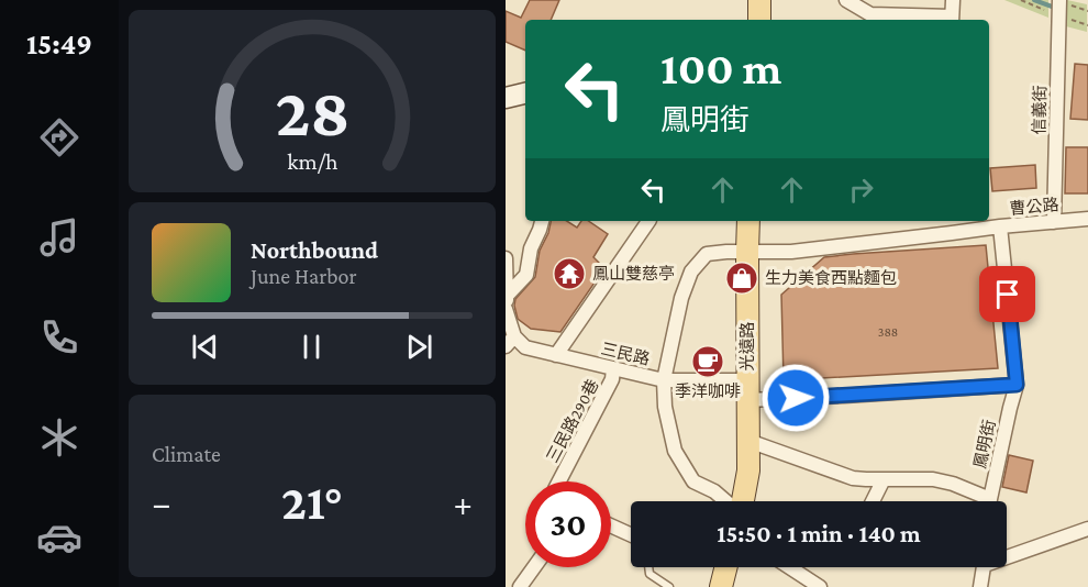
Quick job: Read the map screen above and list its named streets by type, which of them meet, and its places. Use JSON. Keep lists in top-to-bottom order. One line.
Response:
{"streets":{"main road":["光遠路"],"street":["信義街","曹公路","三民路","三民路290巷","鳳明街"]},"crossings":[["信義街","曹公路"],["曹公路","光遠路"],["曹公路","三民路"],["曹公路","鳳明街"],["光遠路","三民路"],["三民路","三民路290巷"],["三民路","鳳明街"]],"places":{"temple":["鳳山雙慈亭"],"shop":["生力美食西點麵包"],"cafe":["季洋咖啡"]},"house_numbers":["388"],"page":{"tabs":"15:49","turn":["100 m","鳳明街"],"song":["Northbound","June Harbor"],"tile":"Climate","heat":["−","21°","+"],"limit":"30","trip":"15:50 · 1 min · 140 m","gauge":["28","km/h"]}}
